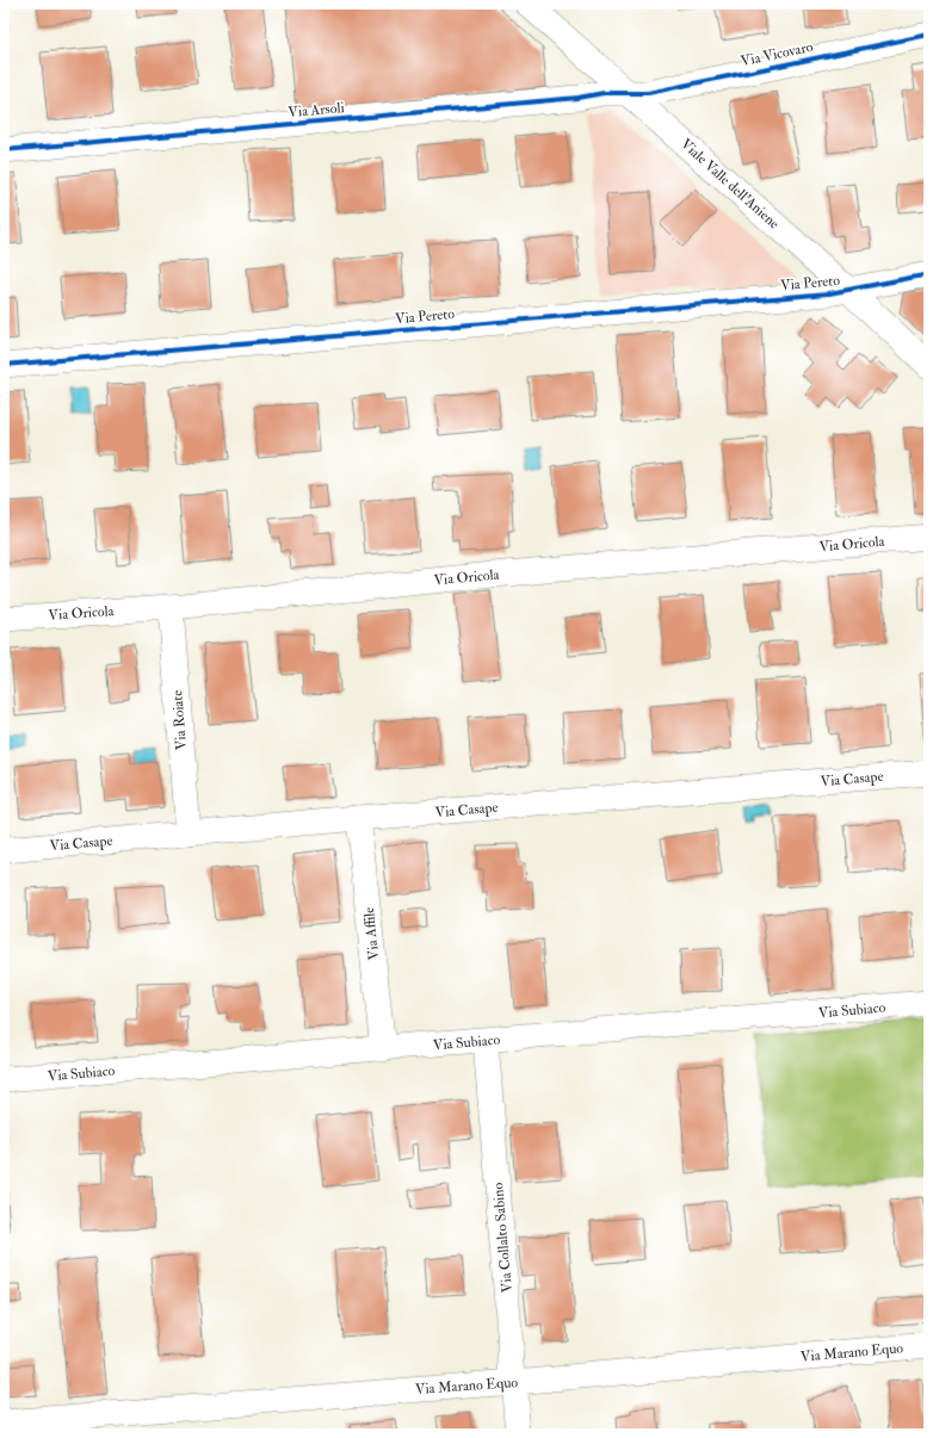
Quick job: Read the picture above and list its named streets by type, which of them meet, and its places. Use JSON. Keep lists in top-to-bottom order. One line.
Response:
{"streets":{"street":["Via Vicovaro","Via Arsoli","Viale Valle dell'Aniene","Via Pereto","Via Oricola","Via Roiate","Via Casape","Via Affile","Via Subiaco","Via Collalto Sabino","Via Marano Equo"]},"crossings":[["Via Vicovaro","Via Arsoli"],["Via Vicovaro","Viale Valle dell'Aniene"],["Via Arsoli","Viale Valle dell'Aniene"],["Viale Valle dell'Aniene","Via Pereto"],["Via Oricola","Via Roiate"],["Via Roiate","Via Casape"],["Via Casape","Via Affile"],["Via Affile","Via Subiaco"],["Via Subiaco","Via Collalto Sabino"],["Via Collalto Sabino","Via Marano Equo"]]}
